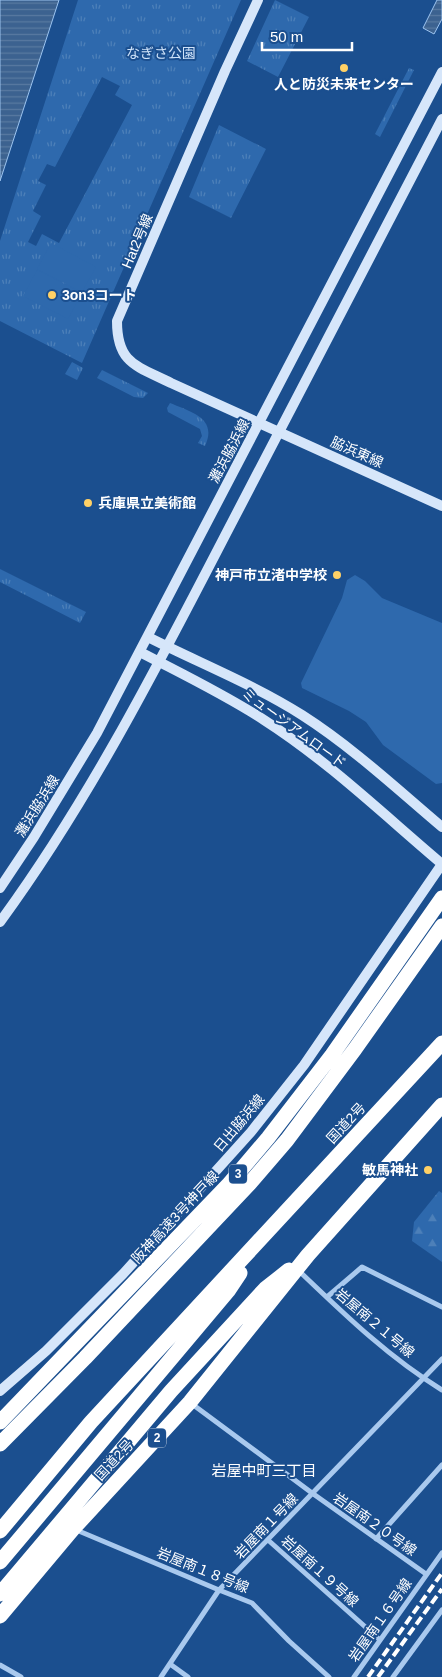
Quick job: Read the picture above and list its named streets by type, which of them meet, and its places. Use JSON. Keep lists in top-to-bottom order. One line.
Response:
{"streets":{"highway":["国道2号","3","阪神高速3号神戸線","2"],"street":["Hat2号線","灘浜脇浜線","脇浜東線","ミュージアムロード","日出脇浜線","岩屋南２１号線","岩屋南２０号線","岩屋南１号線","岩屋南１８号線","岩屋南１９号線","岩屋南１６号線"]},"crossings":[["Hat2号線","灘浜脇浜線"],["Hat2号線","脇浜東線"],["灘浜脇浜線","脇浜東線"],["灘浜脇浜線","ミュージアムロード"],["ミュージアムロード","日出脇浜線"],["国道2号","岩屋南２１号線"],["国道2号","岩屋南２０号線"],["国道2号","岩屋南１８号線"],["岩屋南２１号線","岩屋南１号線"],["岩屋南２０号線","岩屋南１号線"],["岩屋南２０号線","岩屋南１６号線"],["岩屋南１号線","岩屋南１８号線"],["岩屋南１号線","岩屋南１９号線"],["岩屋南１９号線","岩屋南１６号線"]],"districts":["岩屋中町三丁目"],"parks":["なぎさ公園"],"places":["人と防災未来センター","3on3コート","兵庫県立美術館","神戸市立渚中学校","敏馬神社"],"scale_bar":"50 m"}
